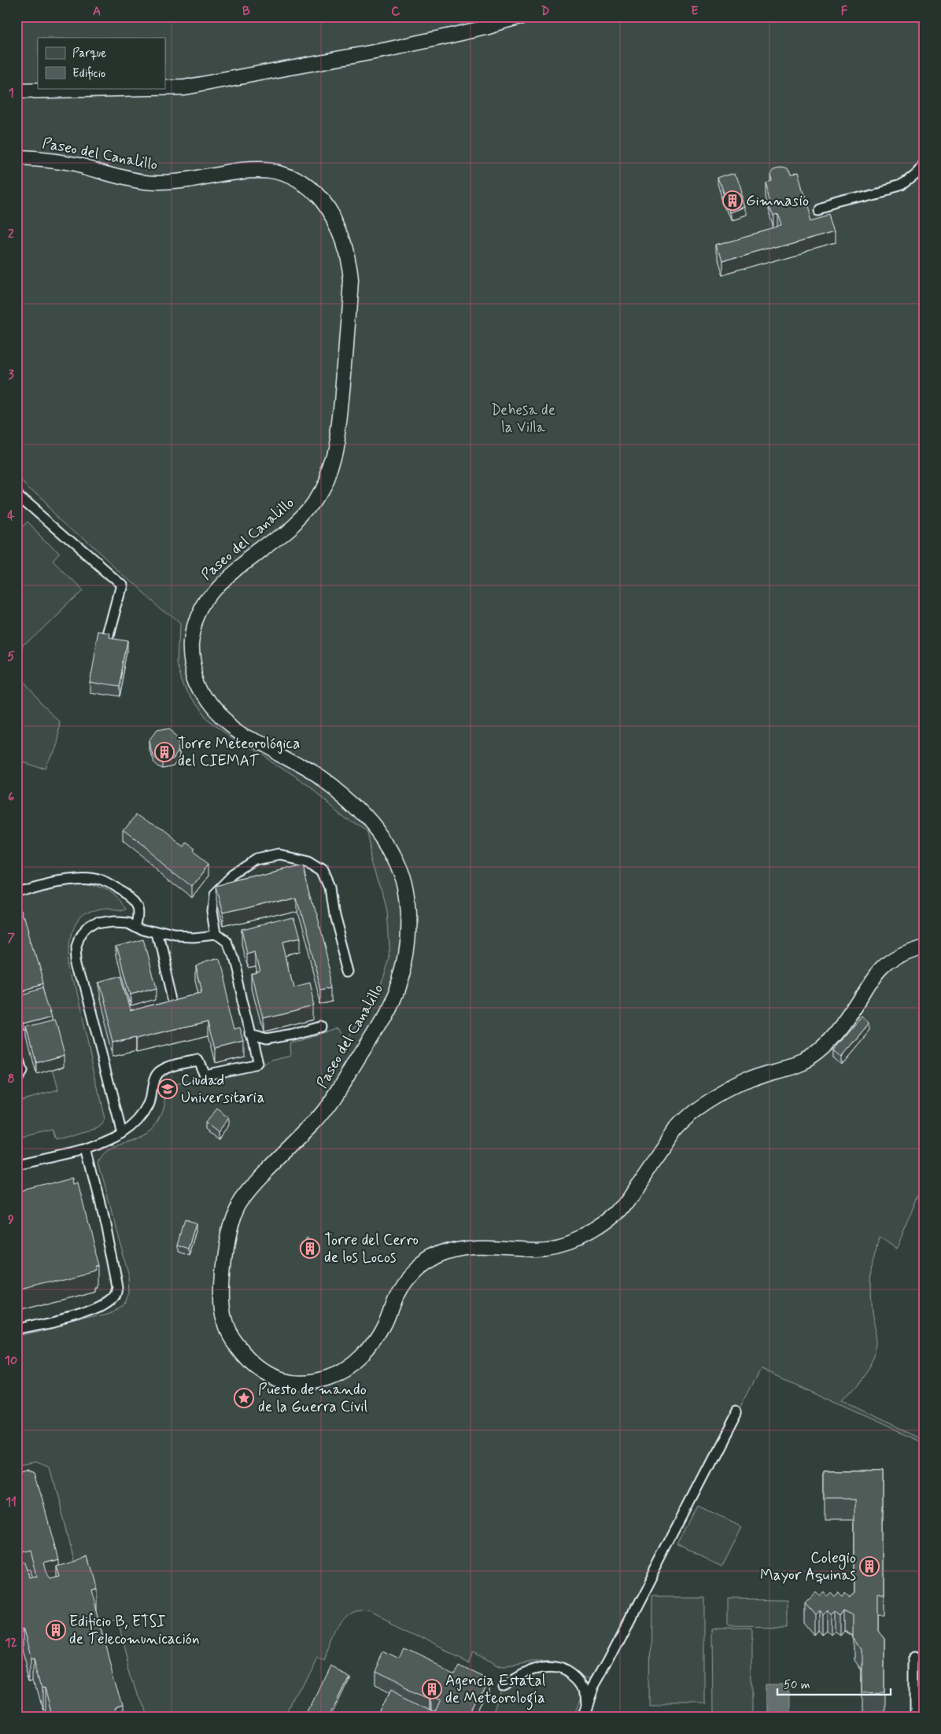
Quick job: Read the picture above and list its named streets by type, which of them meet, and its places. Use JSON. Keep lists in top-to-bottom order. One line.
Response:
{"streets":{"street":["Paseo del Canalillo"]},"parks":["Dehesa de la Villa"],"places":{"building":["Gimnasio","Torre Meteorológica del CIEMAT","Torre del Cerro de los Locos","Colegio Mayor Aquinas","Edificio B, ETSI de Telecomunicación","Agencia Estatal de Meteorología"],"school or university":["Ciudad Universitaria"],"place":["Puesto de mando de la Guerra Civil"]},"legend":["Parque","Edificio"],"scale_bar":"50 m","grid":{"columns":["A","B","C","D","E","F"],"rows":["1","2","3","4","5","6","7","8","9","10","11","12"]}}
